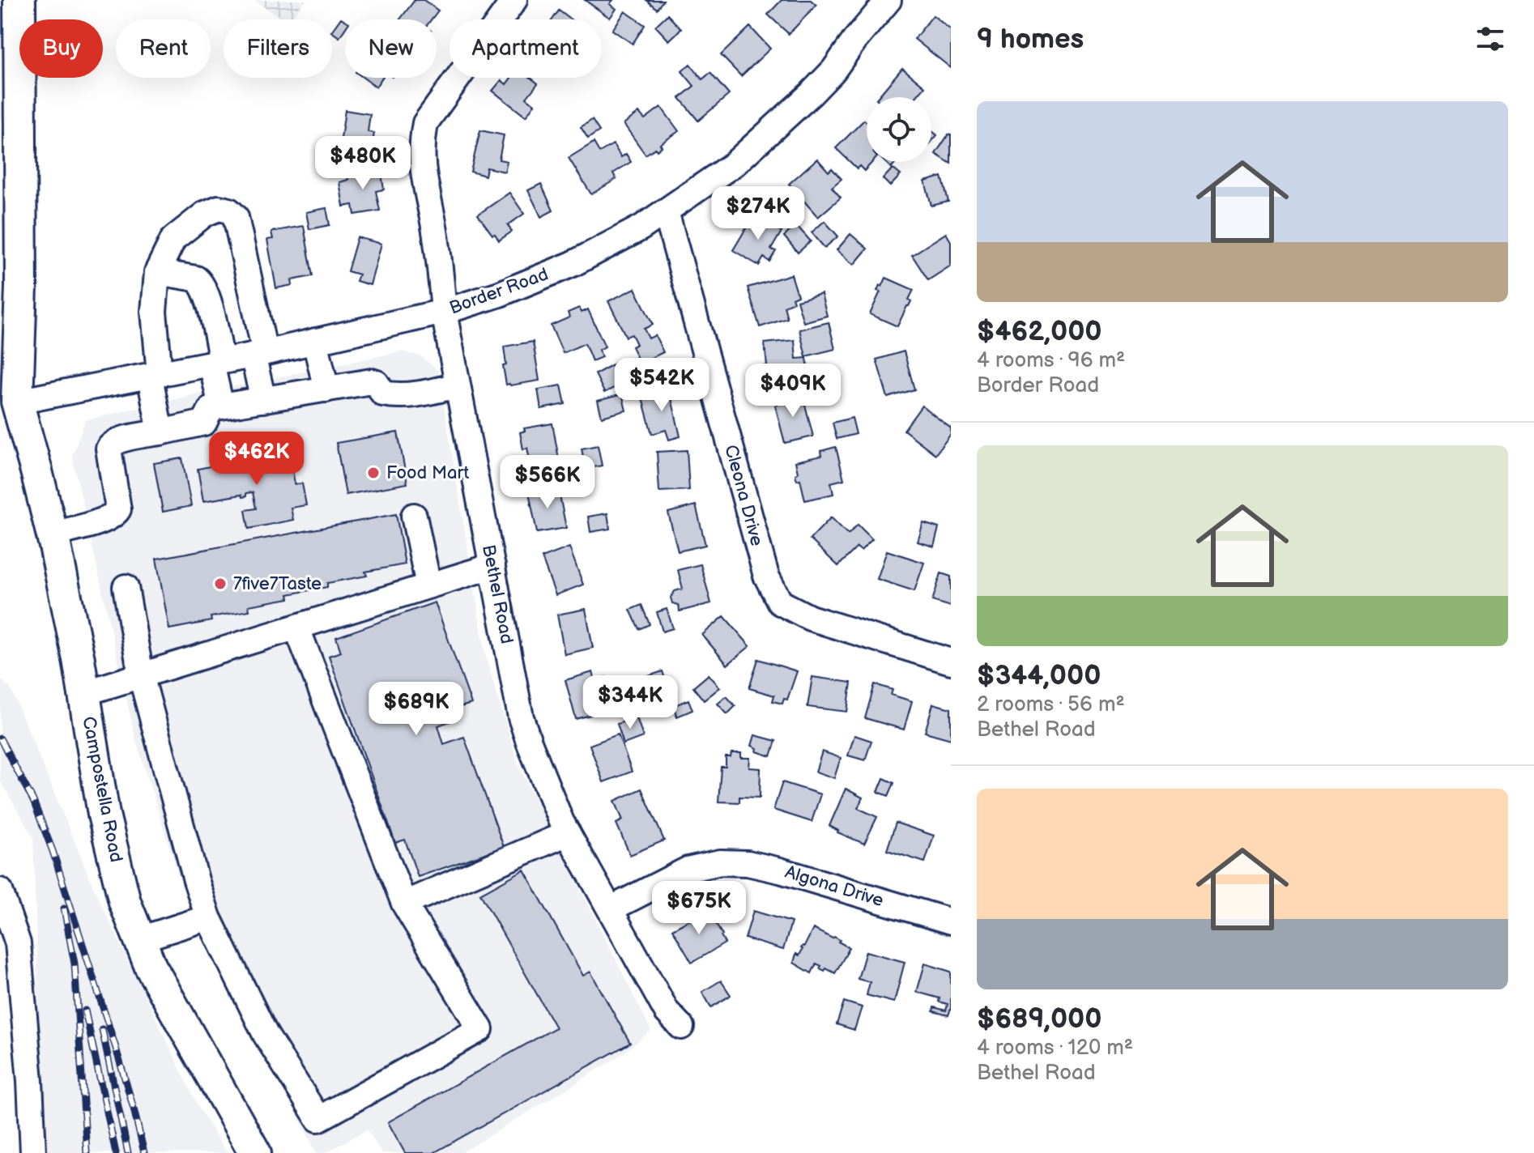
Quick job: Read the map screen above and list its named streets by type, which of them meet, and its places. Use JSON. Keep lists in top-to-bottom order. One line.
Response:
{"streets":{"main road":["Campostella Road"],"street":["Border Road","Cleona Drive","Bethel Road","Algona Drive"]},"crossings":[["Border Road","Cleona Drive"],["Border Road","Bethel Road"],["Border Road","Campostella Road"],["Bethel Road","Algona Drive"]],"places":["Food Mart","7five7Taste"],"page":{"heading":"9 homes","chip":["Buy","Rent","Filters","New","Apartment"],"list":[{"name":"$462,000","note":"4 rooms · 96 m² · Border Road"},{"name":"$344,000","note":"2 rooms · 56 m² · Bethel Road"},{"name":"$689,000","note":"4 rooms · 120 m² · Bethel Road"}],"price":["$480K","$274K","$542K","$409K","$462K","$566K","$344K","$689K","$675K"]}}
